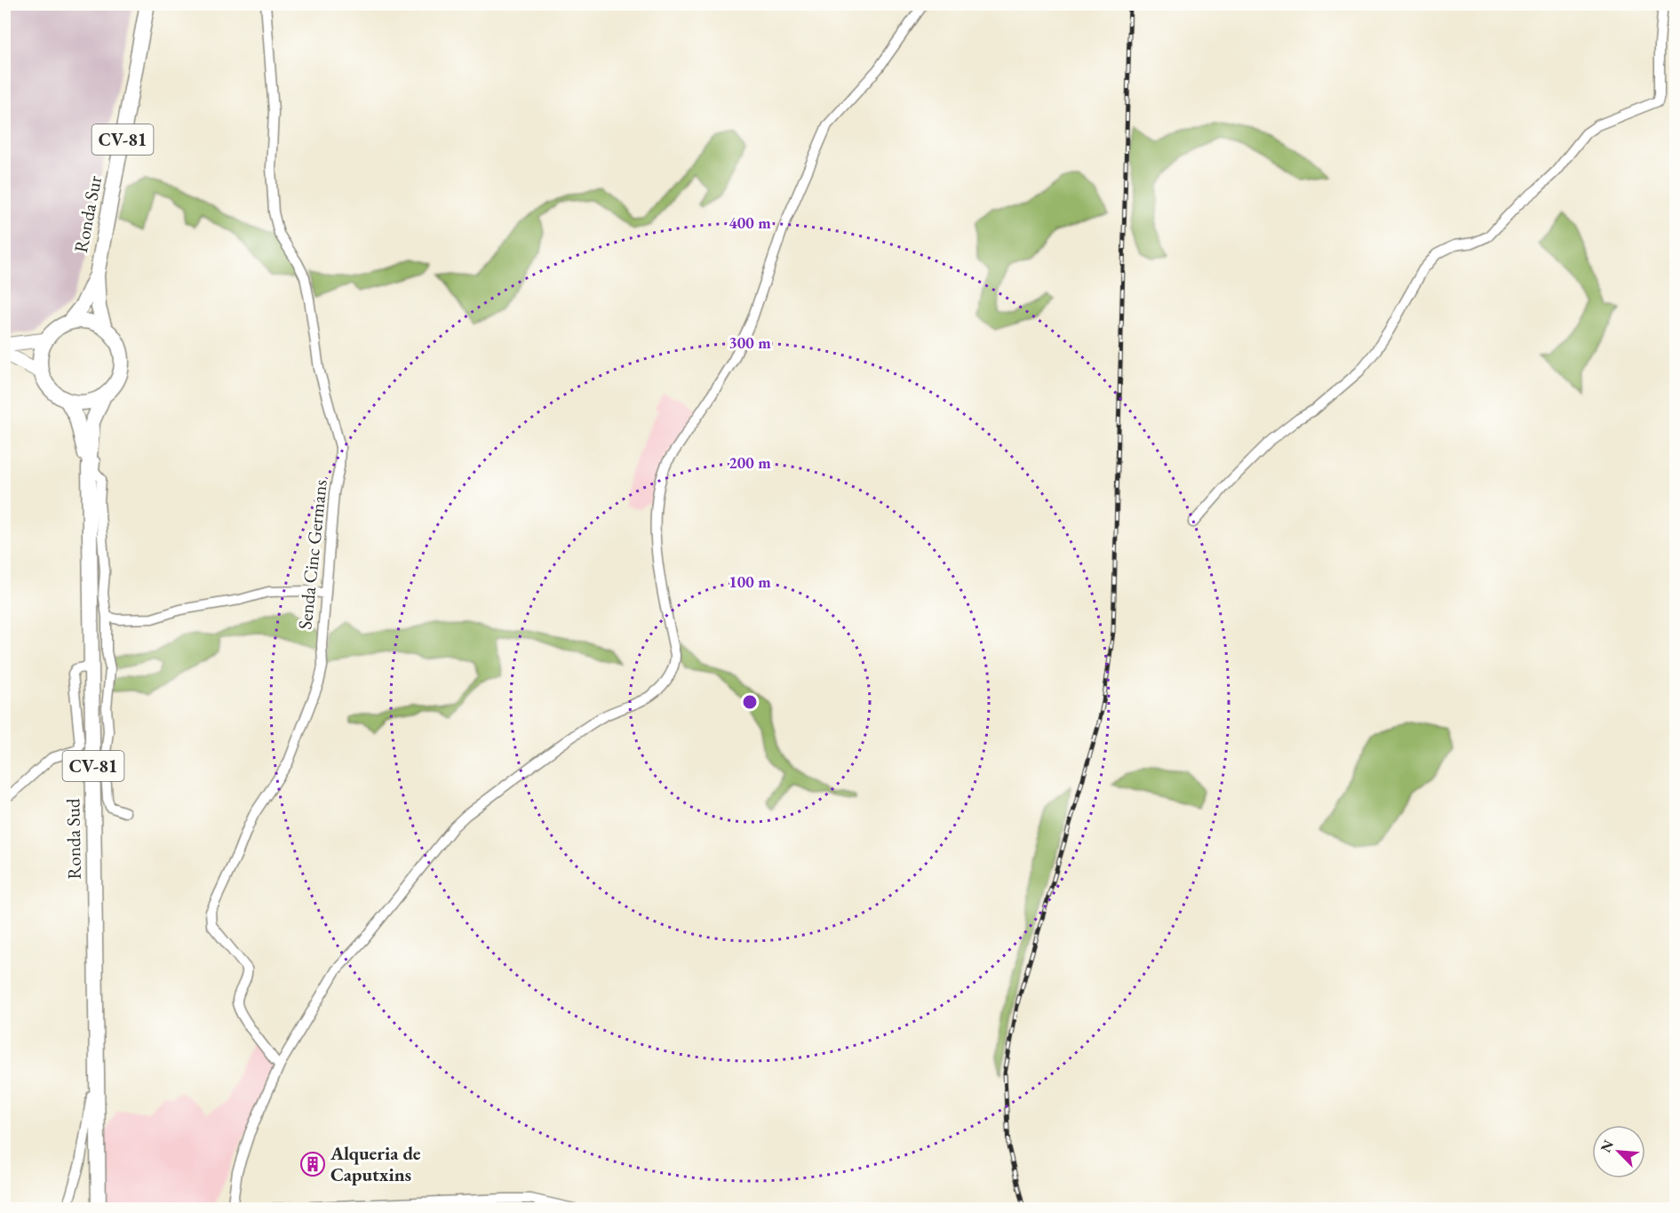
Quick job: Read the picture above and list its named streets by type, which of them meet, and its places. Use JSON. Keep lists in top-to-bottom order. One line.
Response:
{"streets":{"main road":["CV-81","Ronda Sur","Ronda Sud"],"street":["Senda Cinc Germans"]},"crossings":[["CV-81","Ronda Sur"],["CV-81","Ronda Sud"]],"places":{"building":["Alqueria de Caputxins"]},"north":"top left","rings":["400 m","300 m","200 m","100 m"]}
